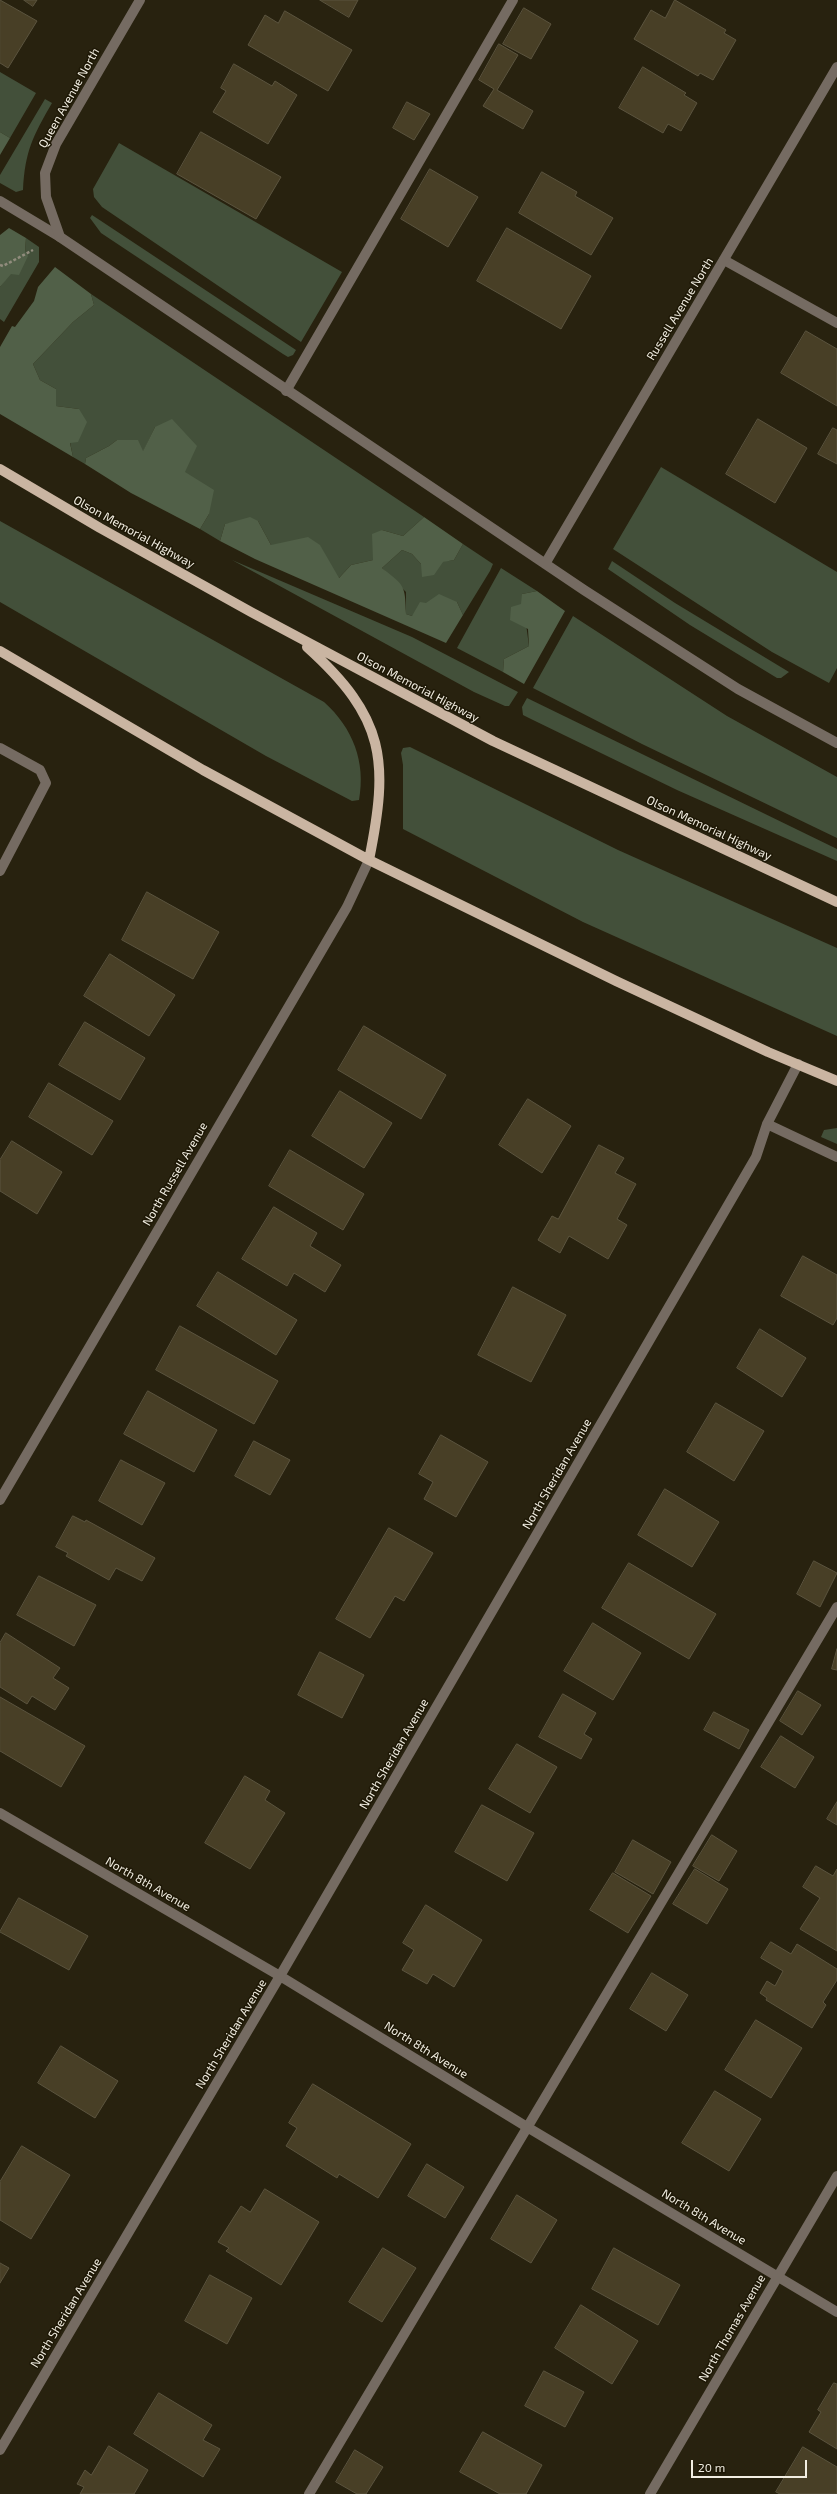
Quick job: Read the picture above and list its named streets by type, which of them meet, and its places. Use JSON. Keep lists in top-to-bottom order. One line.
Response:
{"streets":{"main road":["Olson Memorial Highway"],"street":["Queen Avenue North","Russell Avenue North","North Russell Avenue","North Sheridan Avenue","North 8th Avenue","North Thomas Avenue"]},"crossings":[["North Sheridan Avenue","North 8th Avenue"],["North 8th Avenue","North Thomas Avenue"]],"scale_bar":"20 m"}
